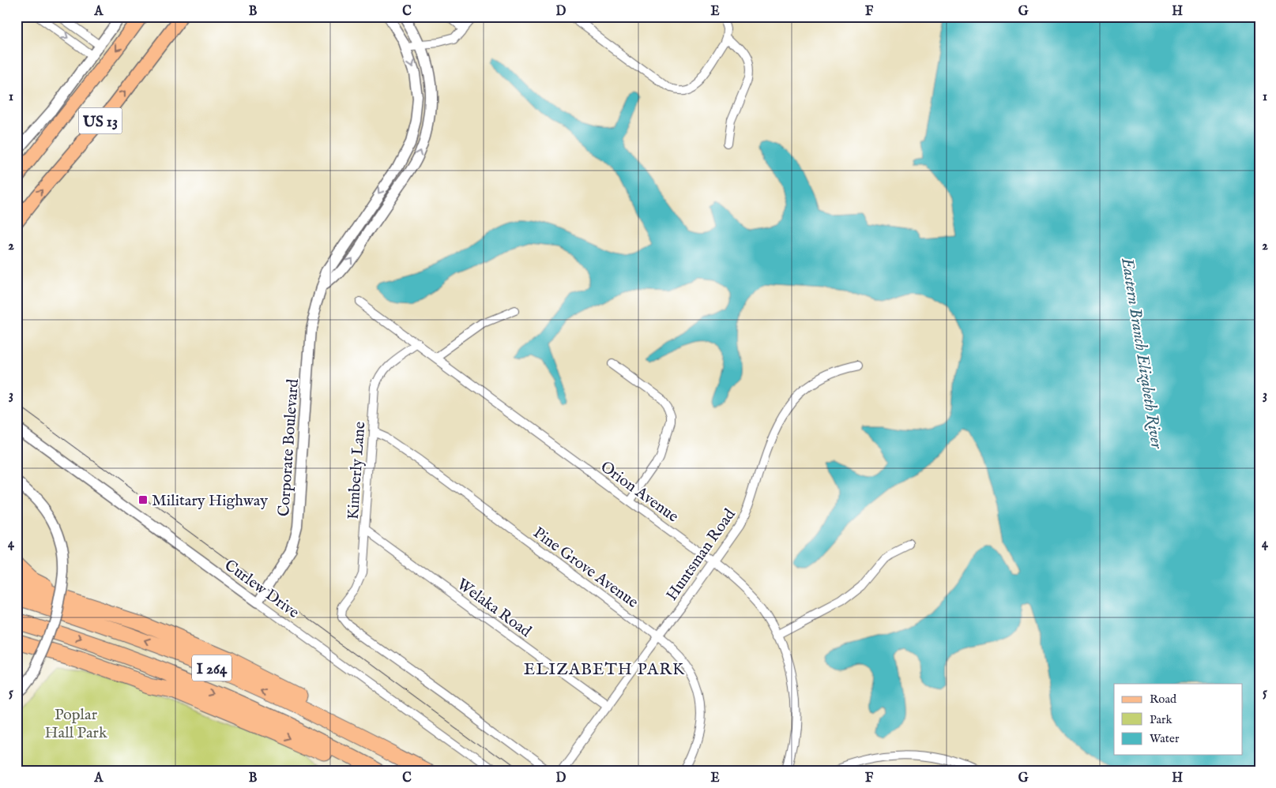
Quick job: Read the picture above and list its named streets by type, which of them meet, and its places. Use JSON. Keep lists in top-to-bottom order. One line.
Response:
{"streets":{"highway":["I 264"],"main road":["US 13"],"street":["Corporate Boulevard","Kimberly Lane","Orion Avenue","Huntsman Road","Pine Grove Avenue","Curlew Drive","Welaka Road"]},"crossings":[["Corporate Boulevard","Curlew Drive"],["Kimberly Lane","Orion Avenue"],["Kimberly Lane","Pine Grove Avenue"],["Kimberly Lane","Welaka Road"],["Orion Avenue","Huntsman Road"],["Huntsman Road","Pine Grove Avenue"],["Huntsman Road","Welaka Road"]],"districts":["ELIZABETH PARK"],"water":["Eastern Branch Elizabeth River"],"parks":["Poplar Hall Park"],"places":{"transit":["Military Highway"]},"legend":["Road","Park","Water"],"grid":{"columns":["A","B","C","D","E","F","G","H"],"rows":["1","2","3","4","5"]}}
